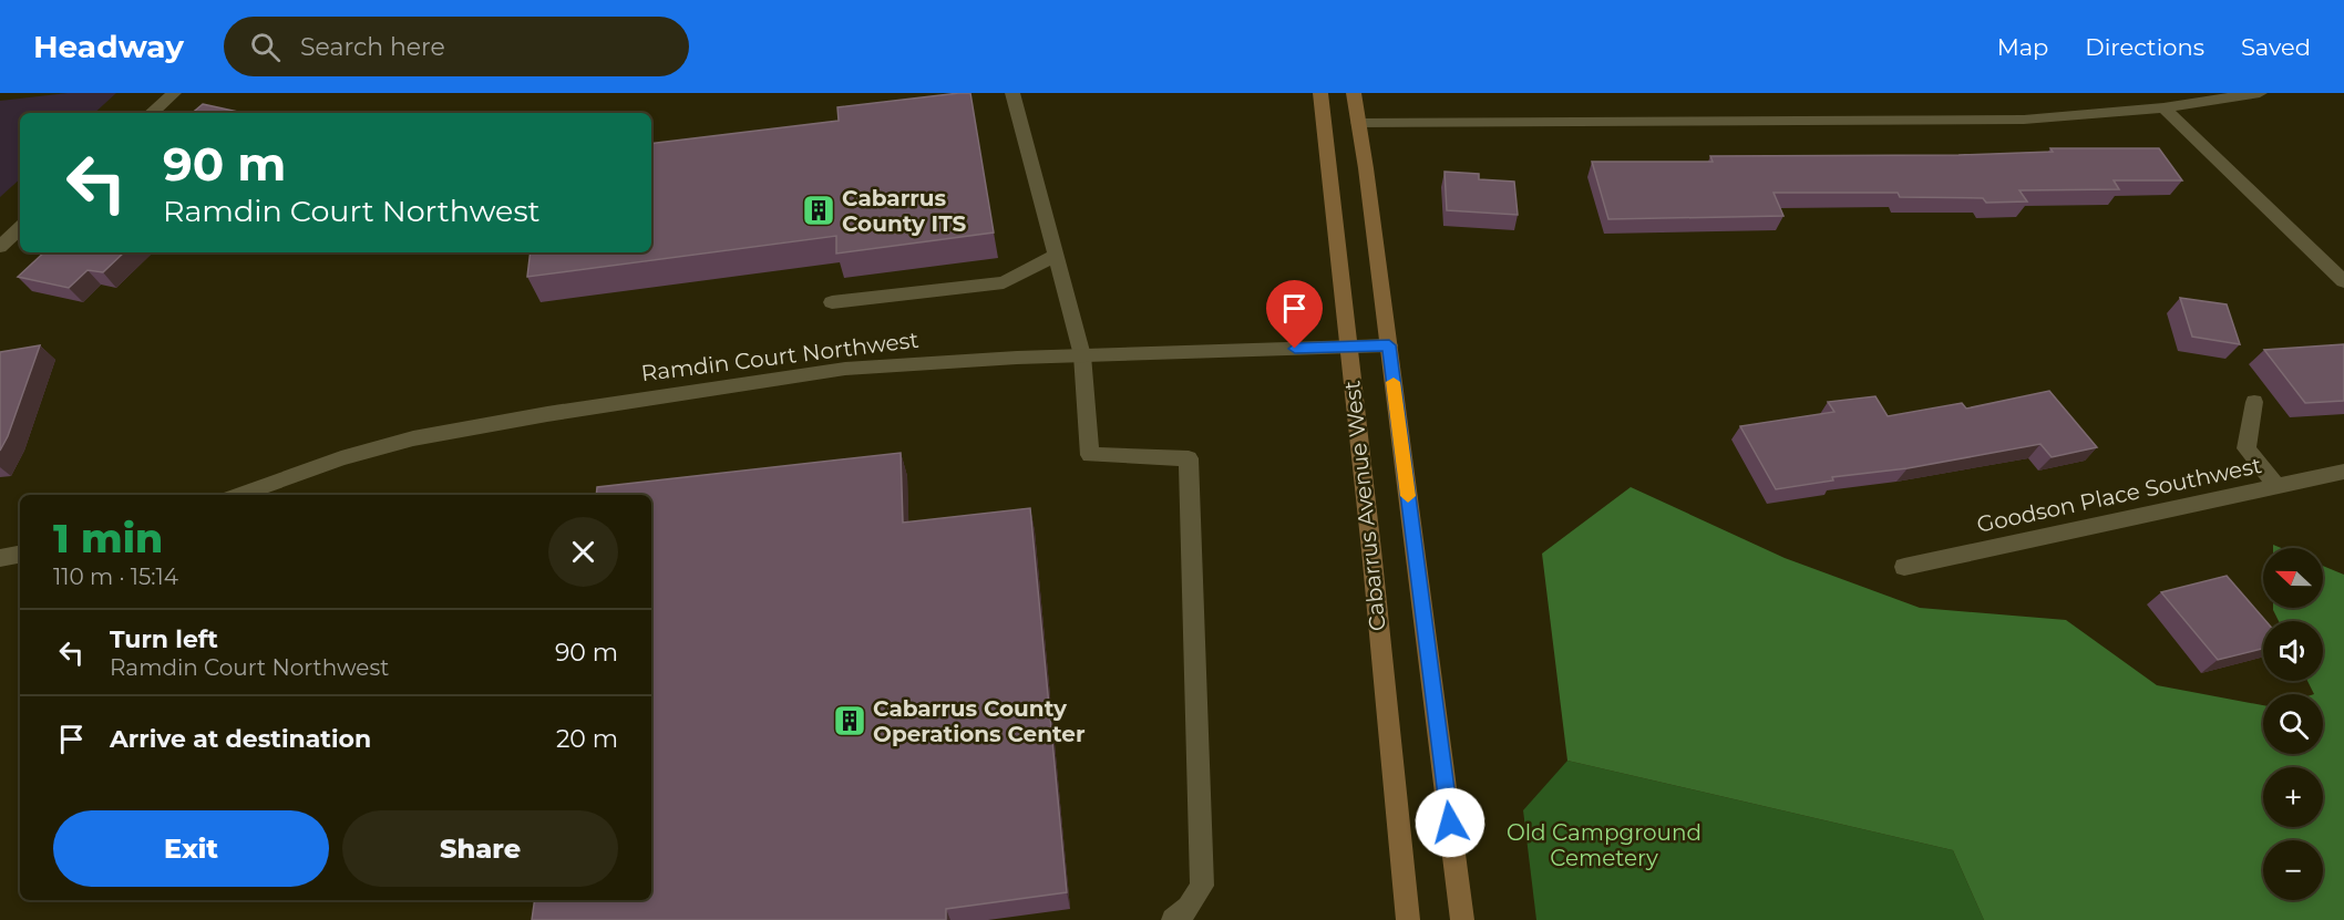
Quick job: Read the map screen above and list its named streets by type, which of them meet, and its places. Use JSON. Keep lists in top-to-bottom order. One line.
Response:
{"streets":{"main road":["Cabarrus Avenue West"],"street":["Ramdin Court Northwest","Goodson Place Southwest"]},"crossings":[["Ramdin Court Northwest","Cabarrus Avenue West"]],"parks":["Old Campground Cemetery"],"places":{"building":["Cabarrus County ITS","Cabarrus County Operations Center"]},"north":"left","page":{"header":"Headway","search":"Search here","nav":["Map","Directions","Saved"],"turn":["90 m","Ramdin Court Northwest"],"heading":["1 min","110 m · 15:14"],"map_buttons":["+","−"],"list":[{"name":"Turn left","note":"Ramdin Court Northwest","value":"90 m"},{"name":"Arrive at destination","value":"20 m"}],"buttons":["Exit","Share"]}}
